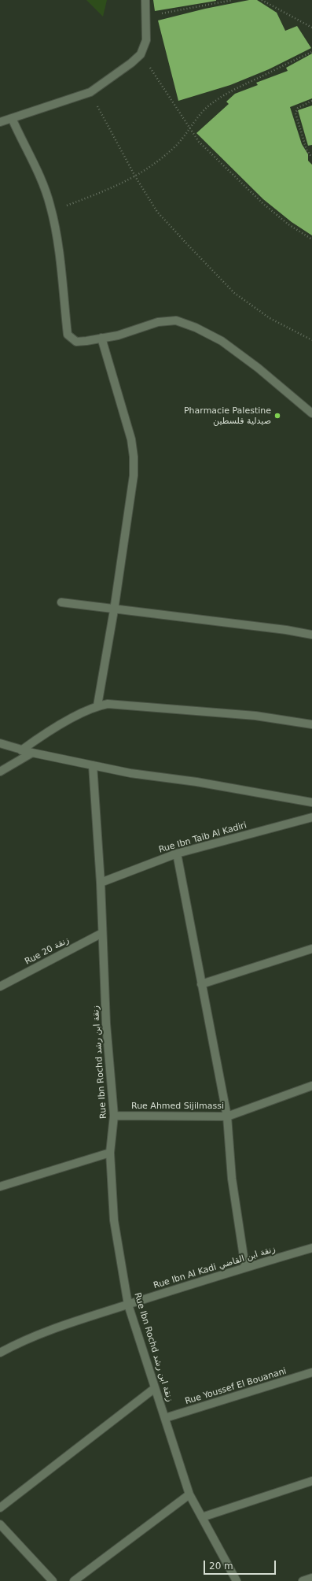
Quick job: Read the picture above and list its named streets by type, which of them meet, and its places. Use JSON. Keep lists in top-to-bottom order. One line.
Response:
{"streets":{"street":["Rue Ibn Taib Al Kadiri","Rue 20 زنقة","Rue Ibn Rochd زنقة ابن رشد","Rue Ahmed Sijilmassi","Rue Ibn Al Kadi زنقة ابن القاضي","Rue Youssef El Bouanani"]},"crossings":[["Rue Ibn Taib Al Kadiri","Rue Ibn Rochd زنقة ابن رشد"],["Rue 20 زنقة","Rue Ibn Rochd زنقة ابن رشد"],["Rue Ibn Rochd زنقة ابن رشد","Rue Ahmed Sijilmassi"],["Rue Ibn Rochd زنقة ابن رشد","Rue Ibn Al Kadi زنقة ابن القاضي"],["Rue Ibn Rochd زنقة ابن رشد","Rue Youssef El Bouanani"]],"places":["Pharmacie Palestine صيدلية فلسطين"],"scale_bar":"20 m"}
